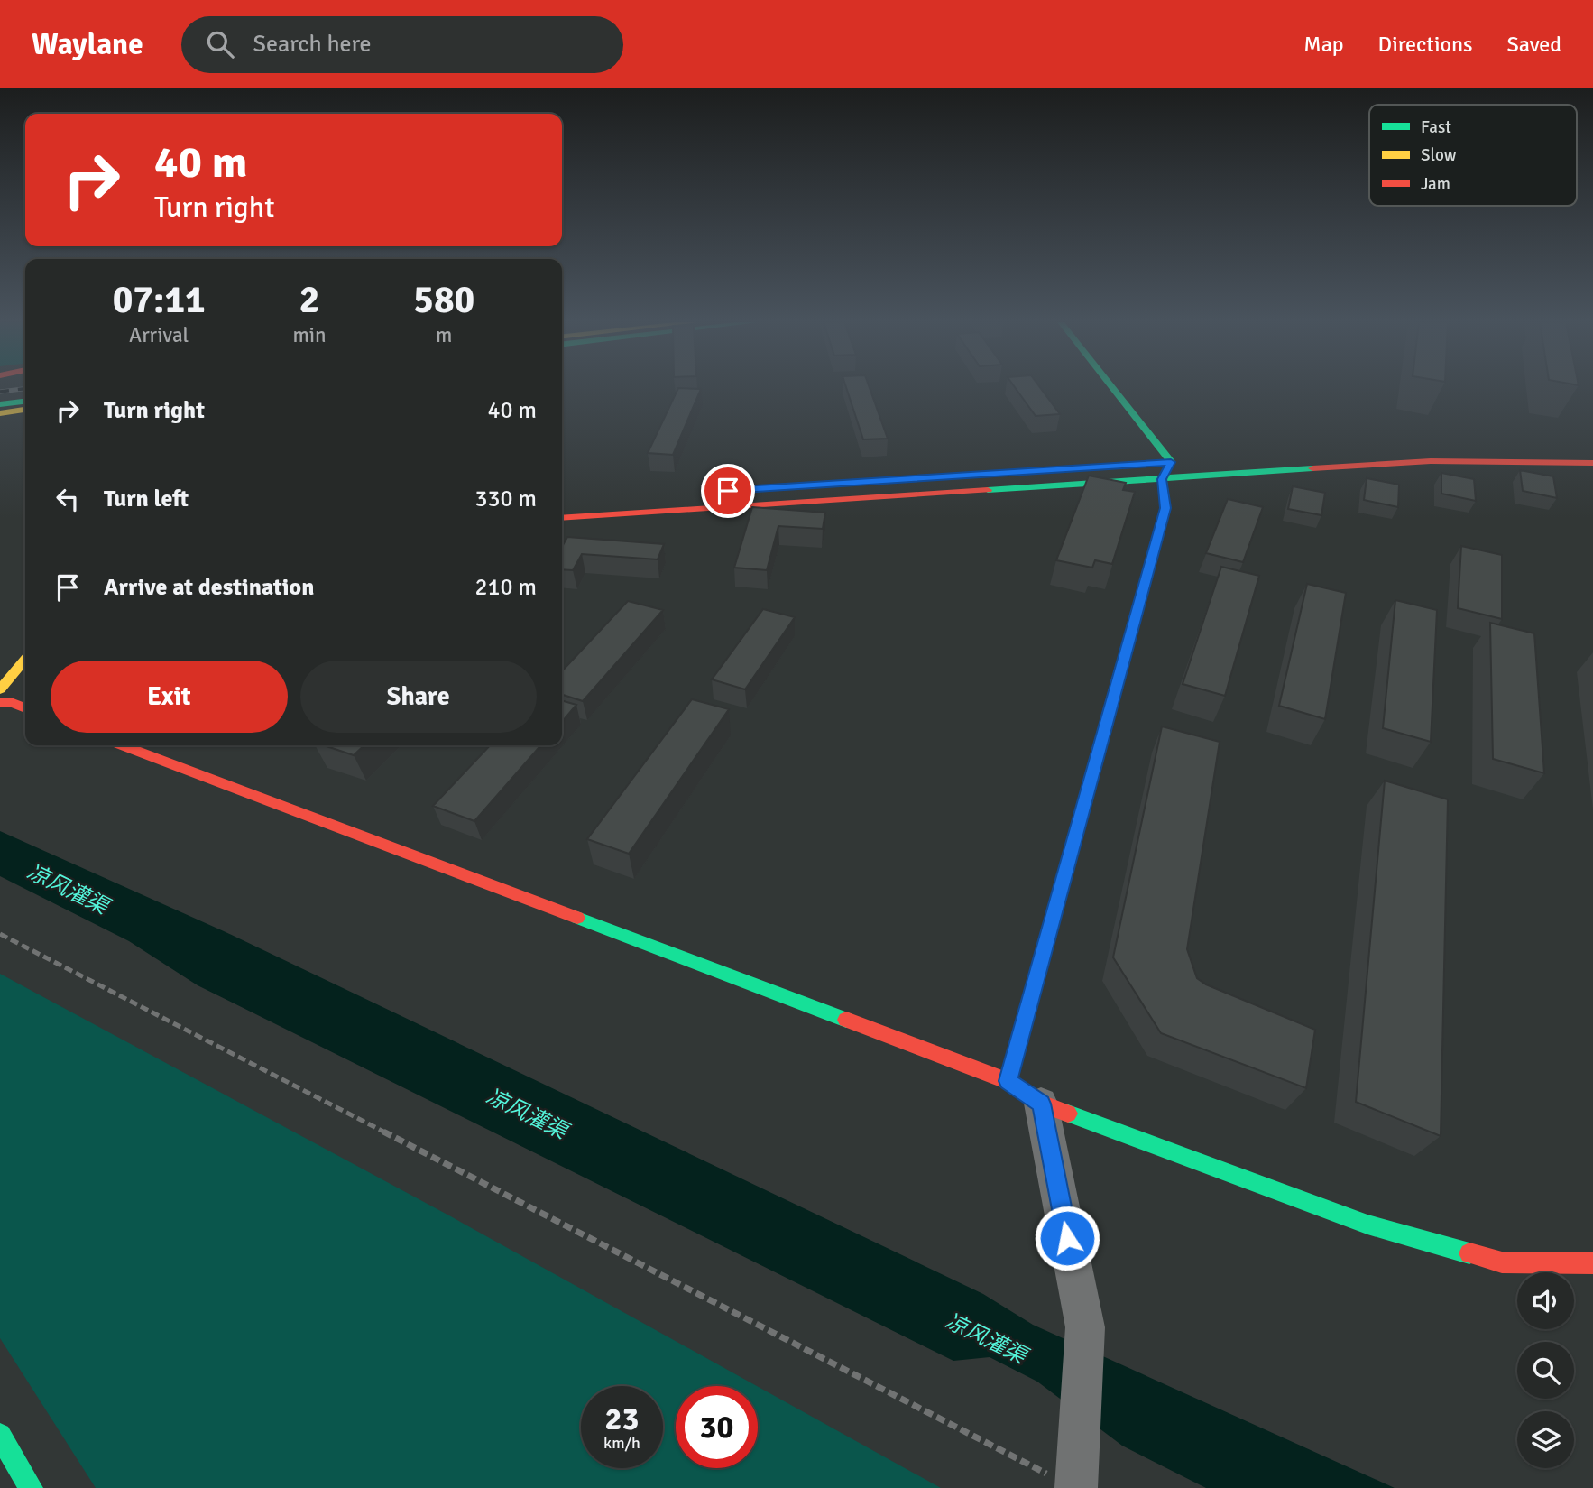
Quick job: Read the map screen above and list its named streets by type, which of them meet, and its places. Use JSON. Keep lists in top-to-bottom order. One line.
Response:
{"water":["凉风灌渠"],"legend":["Fast","Slow","Jam"],"page":{"header":"Waylane","search":"Search here","nav":["Map","Directions","Saved"],"turn":["40 m","Turn right"],"eta":["07:11","Arrival","2","min","580","m"],"list":[{"name":"Turn right","value":"40 m"},{"name":"Turn left","value":"330 m"},{"name":"Arrive at destination","value":"210 m"}],"buttons":["Exit","Share"],"speed":"23 km/h","limit":"30"}}
